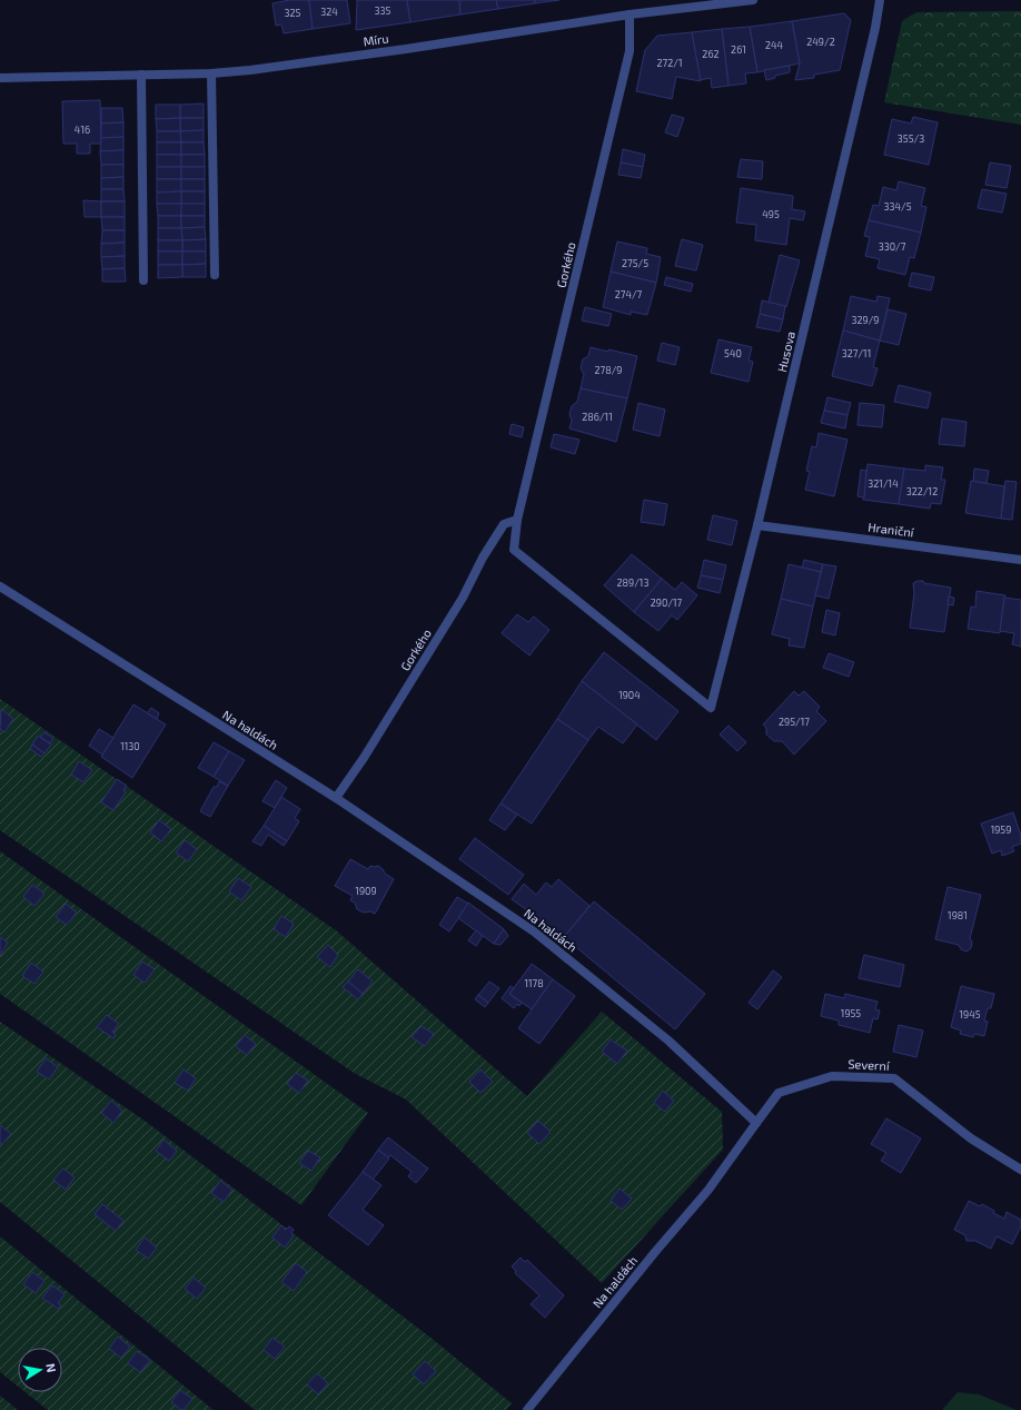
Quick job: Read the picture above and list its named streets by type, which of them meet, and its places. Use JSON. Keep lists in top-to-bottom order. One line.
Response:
{"streets":{"street":["Míru","Gorkého","Husova","Hraniční","Na haldách","Severní"]},"crossings":[["Míru","Gorkého"],["Gorkého","Husova"],["Gorkého","Na haldách"],["Husova","Hraniční"],["Na haldách","Severní"]],"house_numbers":["335","324","325","249/2","244","261","262","272/1","416","355/3","334/5","495","330/7","275/5","274/7","329/9","540","327/11","278/9","286/11","321/14","322/12","289/13","290/17","1904","295/17","1130","1959","1909","1981","1178","1955","1945"],"north":"right"}
